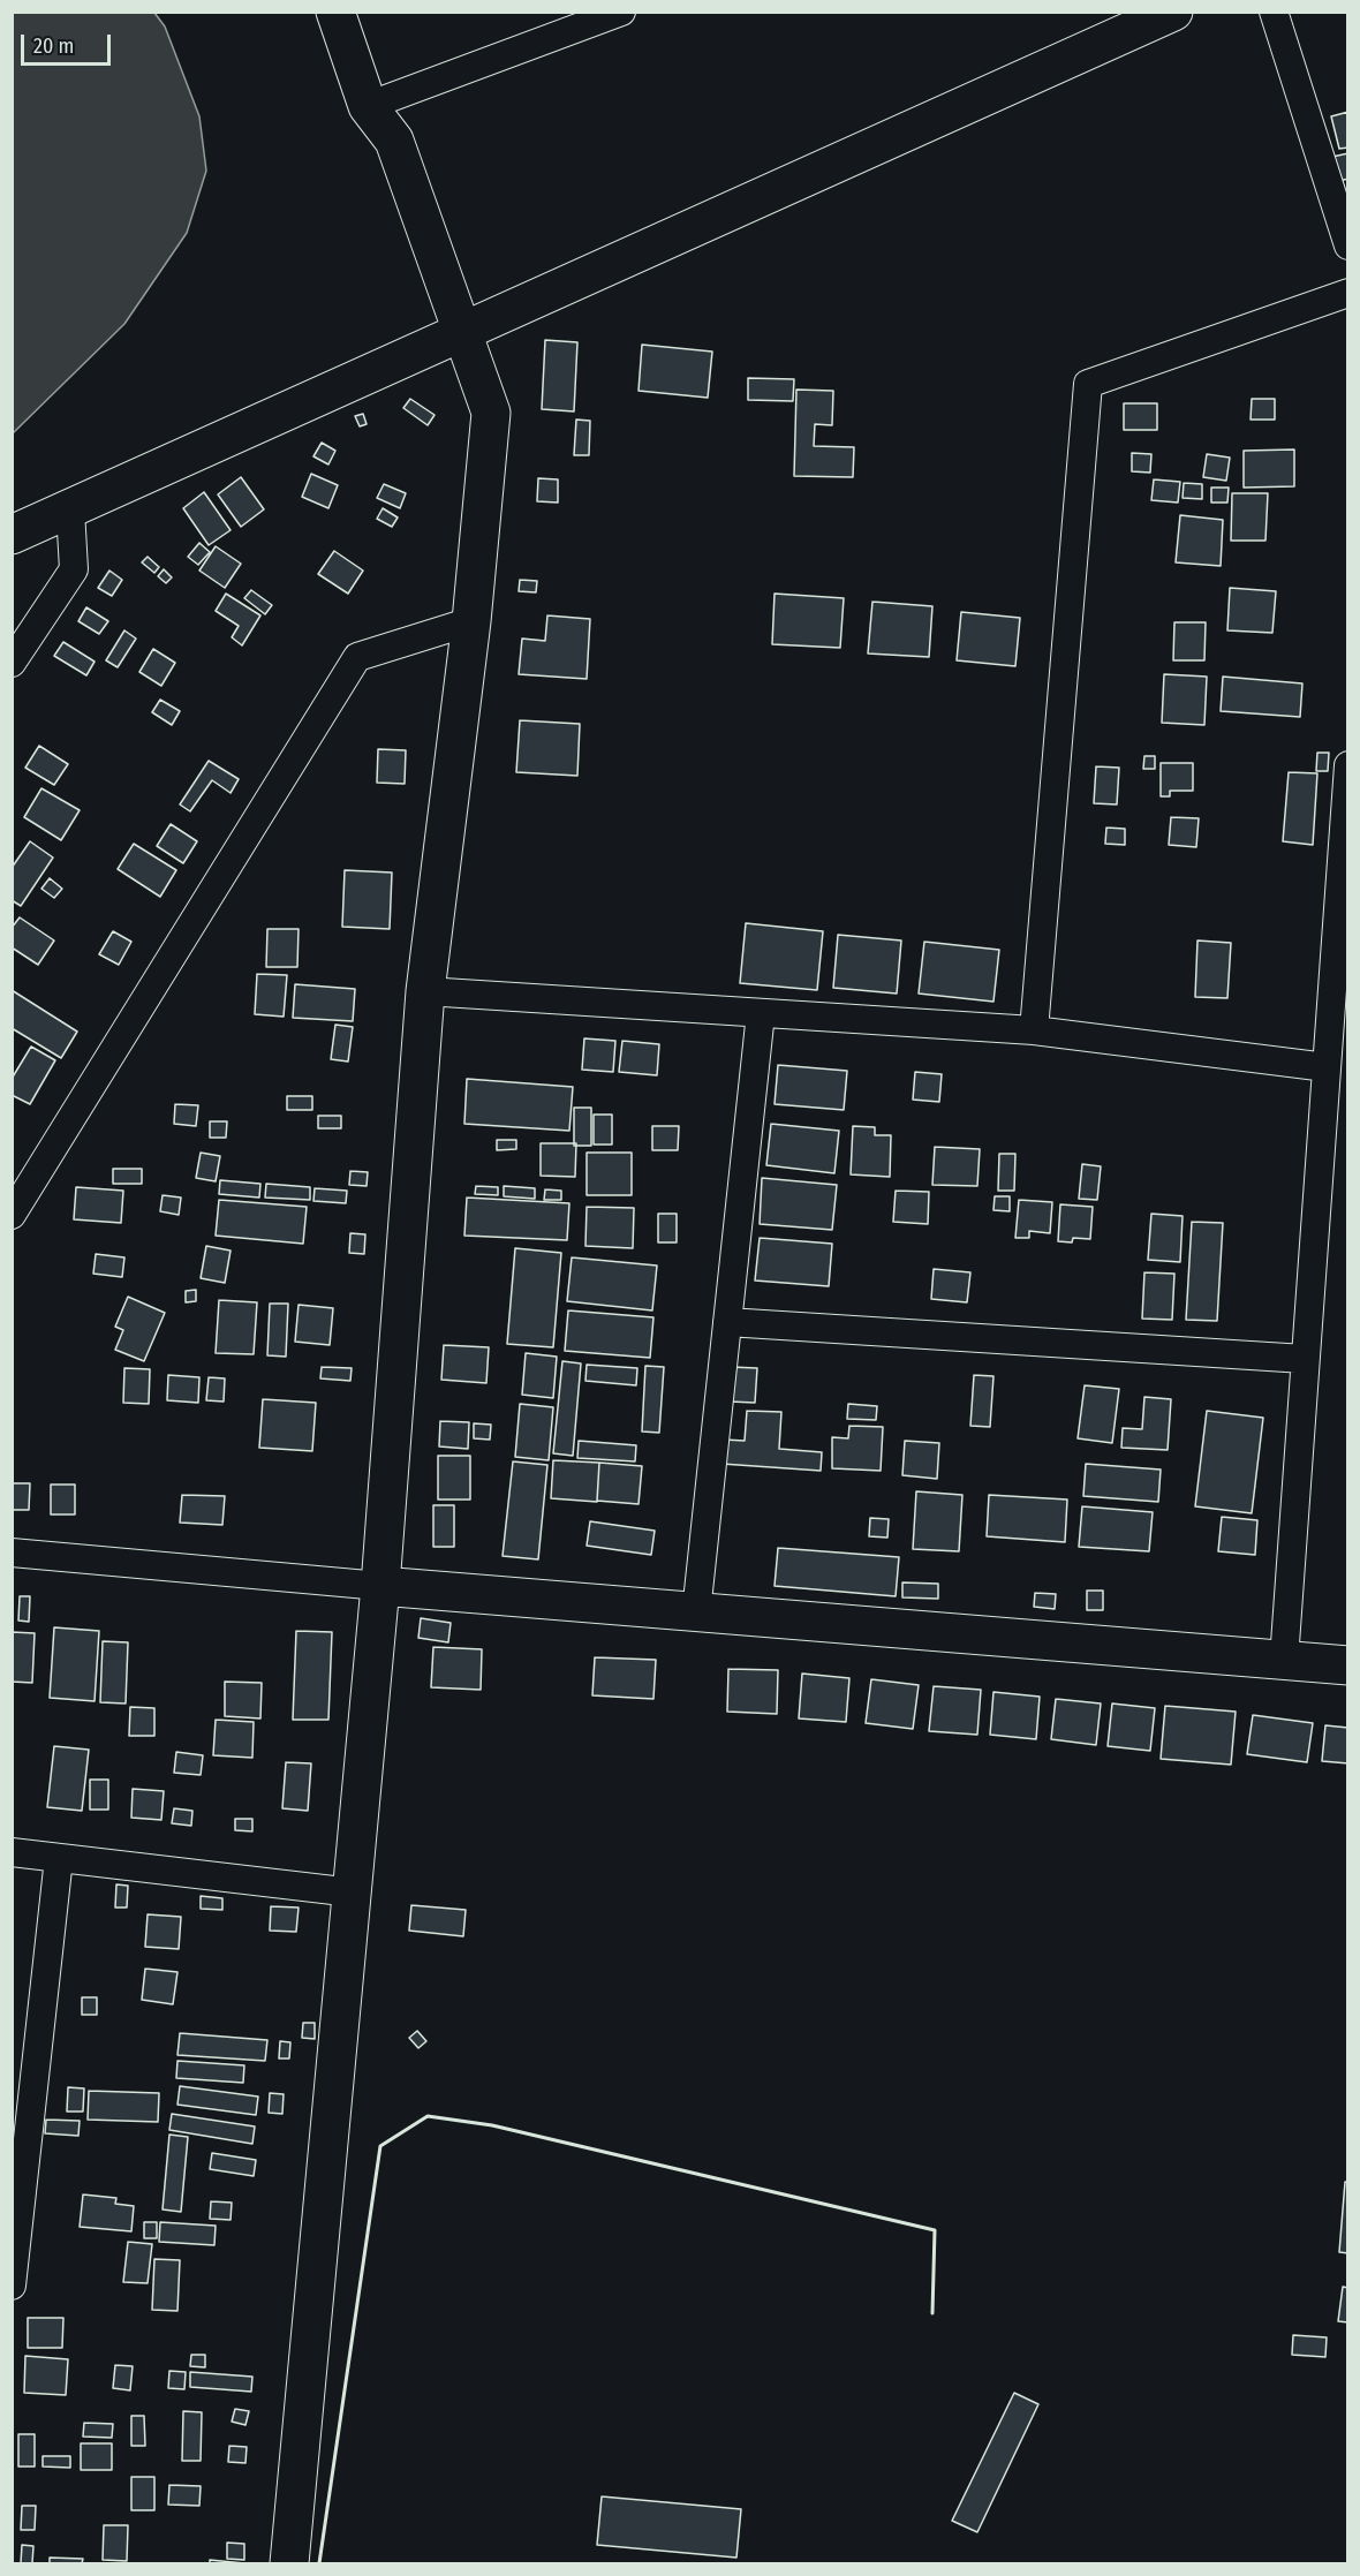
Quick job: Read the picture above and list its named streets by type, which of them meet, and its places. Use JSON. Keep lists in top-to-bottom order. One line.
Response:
{"scale_bar":"20 m"}
